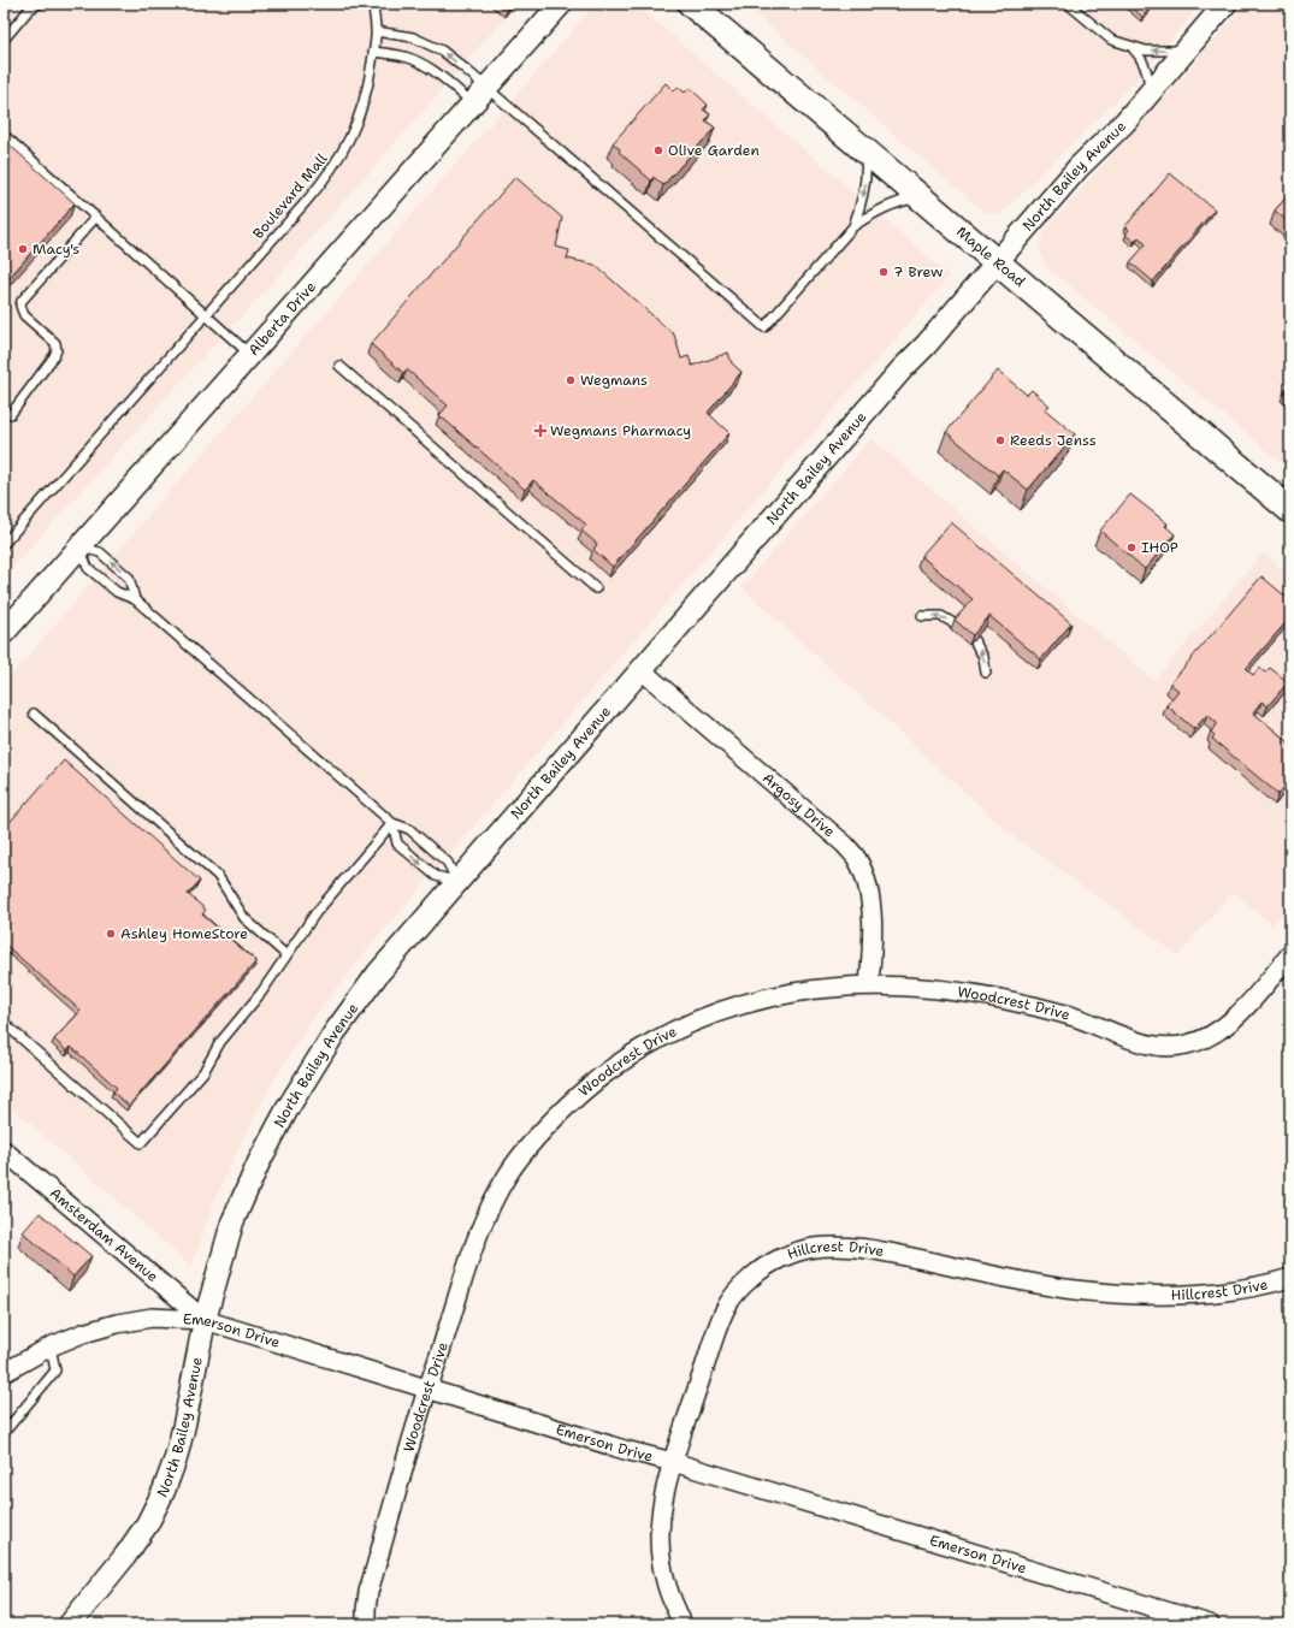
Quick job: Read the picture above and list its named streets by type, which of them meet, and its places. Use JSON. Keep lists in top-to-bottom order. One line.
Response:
{"streets":{"main road":["Maple Road"],"street":["North Bailey Avenue","Alberta Drive","Argosy Drive","Woodcrest Drive","Amsterdam Avenue","Hillcrest Drive","Emerson Drive"],"lane":["Boulevard Mall"]},"crossings":[["North Bailey Avenue","Maple Road"],["North Bailey Avenue","Argosy Drive"],["North Bailey Avenue","Amsterdam Avenue"],["North Bailey Avenue","Emerson Drive"],["Argosy Drive","Woodcrest Drive"],["Woodcrest Drive","Emerson Drive"],["Amsterdam Avenue","Emerson Drive"],["Hillcrest Drive","Emerson Drive"]],"places":{"other":["Olive Garden","Macy's","7 Brew","Wegmans","Reeds Jenss","IHOP","Ashley HomeStore"],"health":["Wegmans Pharmacy"]}}
